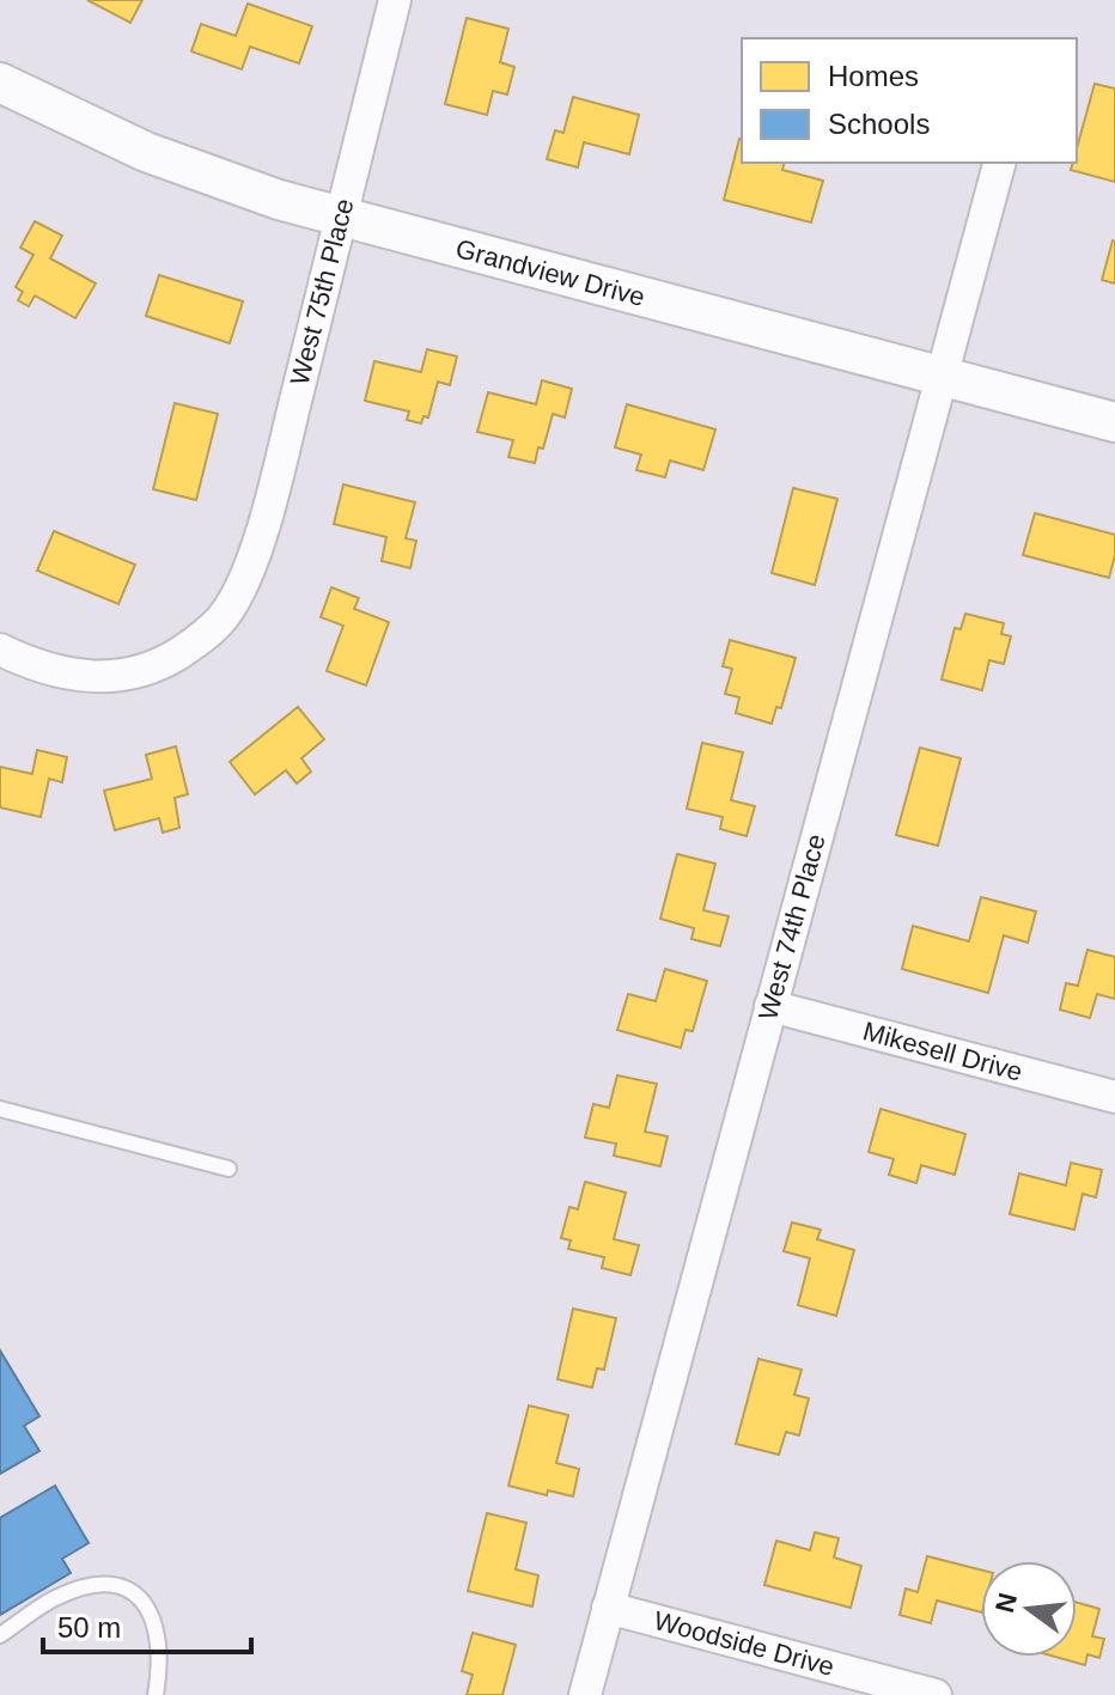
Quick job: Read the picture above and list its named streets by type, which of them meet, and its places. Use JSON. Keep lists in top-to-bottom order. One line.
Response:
{"streets":{"street":["Grandview Drive","West 75th Place","West 74th Place","Mikesell Drive","Woodside Drive"]},"crossings":[["Grandview Drive","West 75th Place"],["Grandview Drive","West 74th Place"],["West 74th Place","Mikesell Drive"],["West 74th Place","Woodside Drive"]],"legend":["Homes","Schools"],"scale_bar":"50 m","north":"left"}
